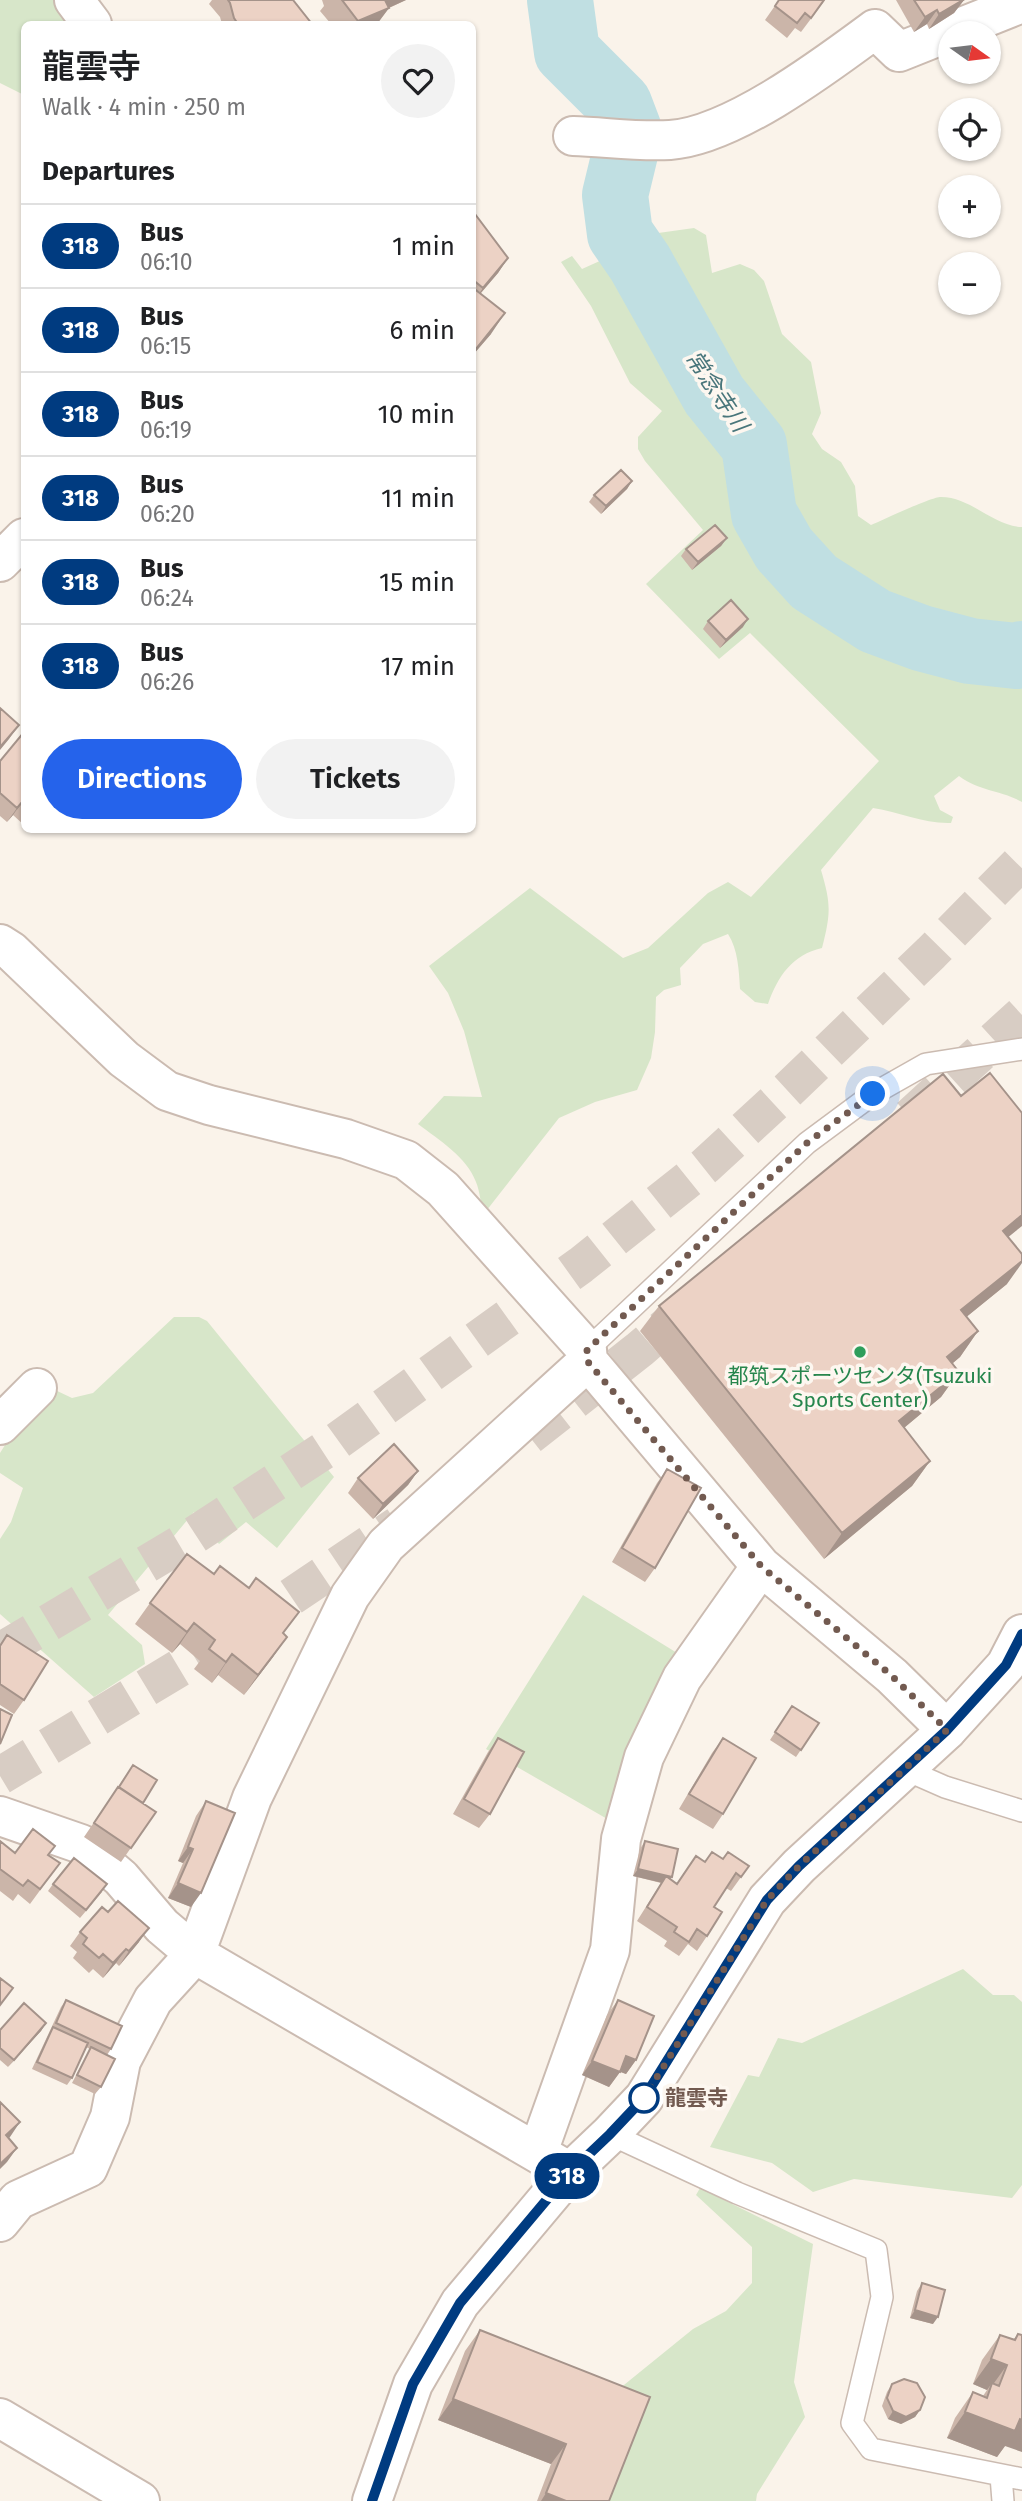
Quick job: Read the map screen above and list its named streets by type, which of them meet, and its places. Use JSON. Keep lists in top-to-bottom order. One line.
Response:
{"water":["常念寺川"],"places":["都筑スポーツセンタ(Tsuzuki Sports Center)","龍雲寺"],"lines":["bus line 318"],"north":"right","page":{"on_map":"318","map_buttons":["+","−"],"heading":[["龍雲寺","Walk · 4 min · 250 m"],"Departures"],"list":[{"mark":"318","name":"Bus","note":"06:10","value":"1 min"},{"mark":"318","name":"Bus","note":"06:15","value":"6 min"},{"mark":"318","name":"Bus","note":"06:19","value":"10 min"},{"mark":"318","name":"Bus","note":"06:20","value":"11 min"},{"mark":"318","name":"Bus","note":"06:24","value":"15 min"},{"mark":"318","name":"Bus","note":"06:26","value":"17 min"}],"buttons":["Directions","Tickets"]}}
